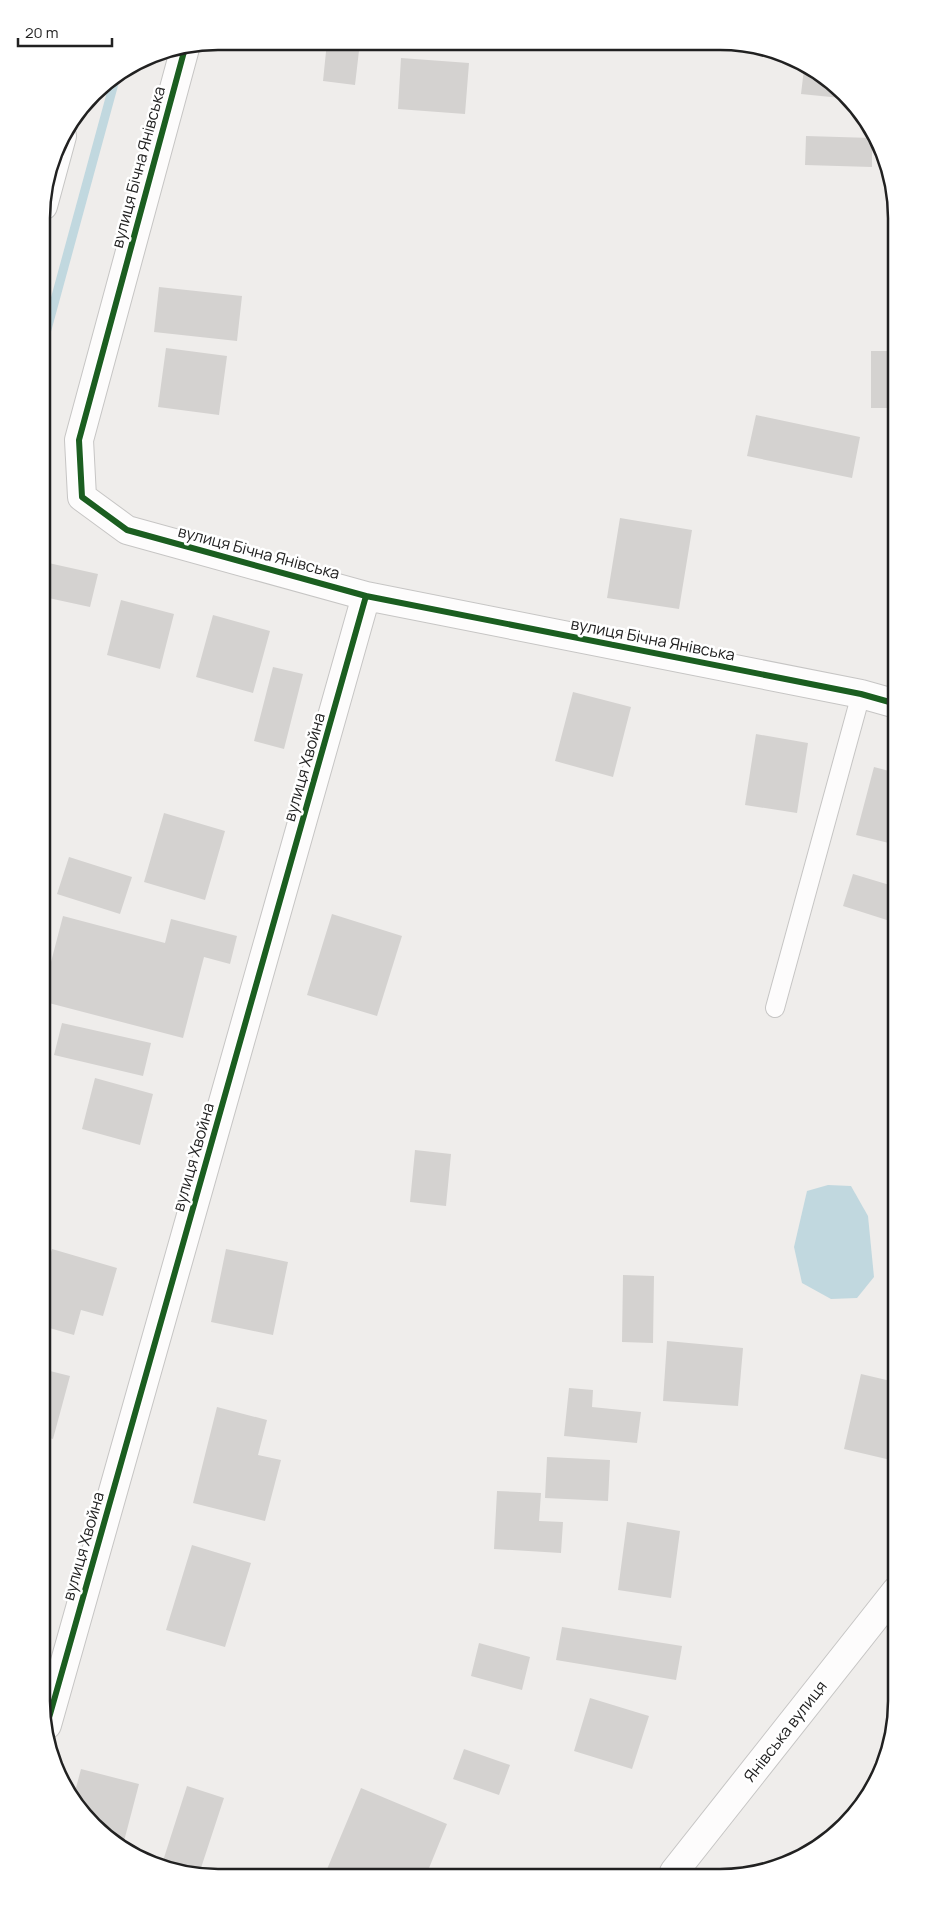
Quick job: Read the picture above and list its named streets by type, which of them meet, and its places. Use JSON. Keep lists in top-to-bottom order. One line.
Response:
{"streets":{"street":["вулиця Бічна Янівська","вулиця Хвойна","Янівська вулиця"]},"crossings":[["вулиця Бічна Янівська","вулиця Хвойна"]],"scale_bar":"20 m"}
